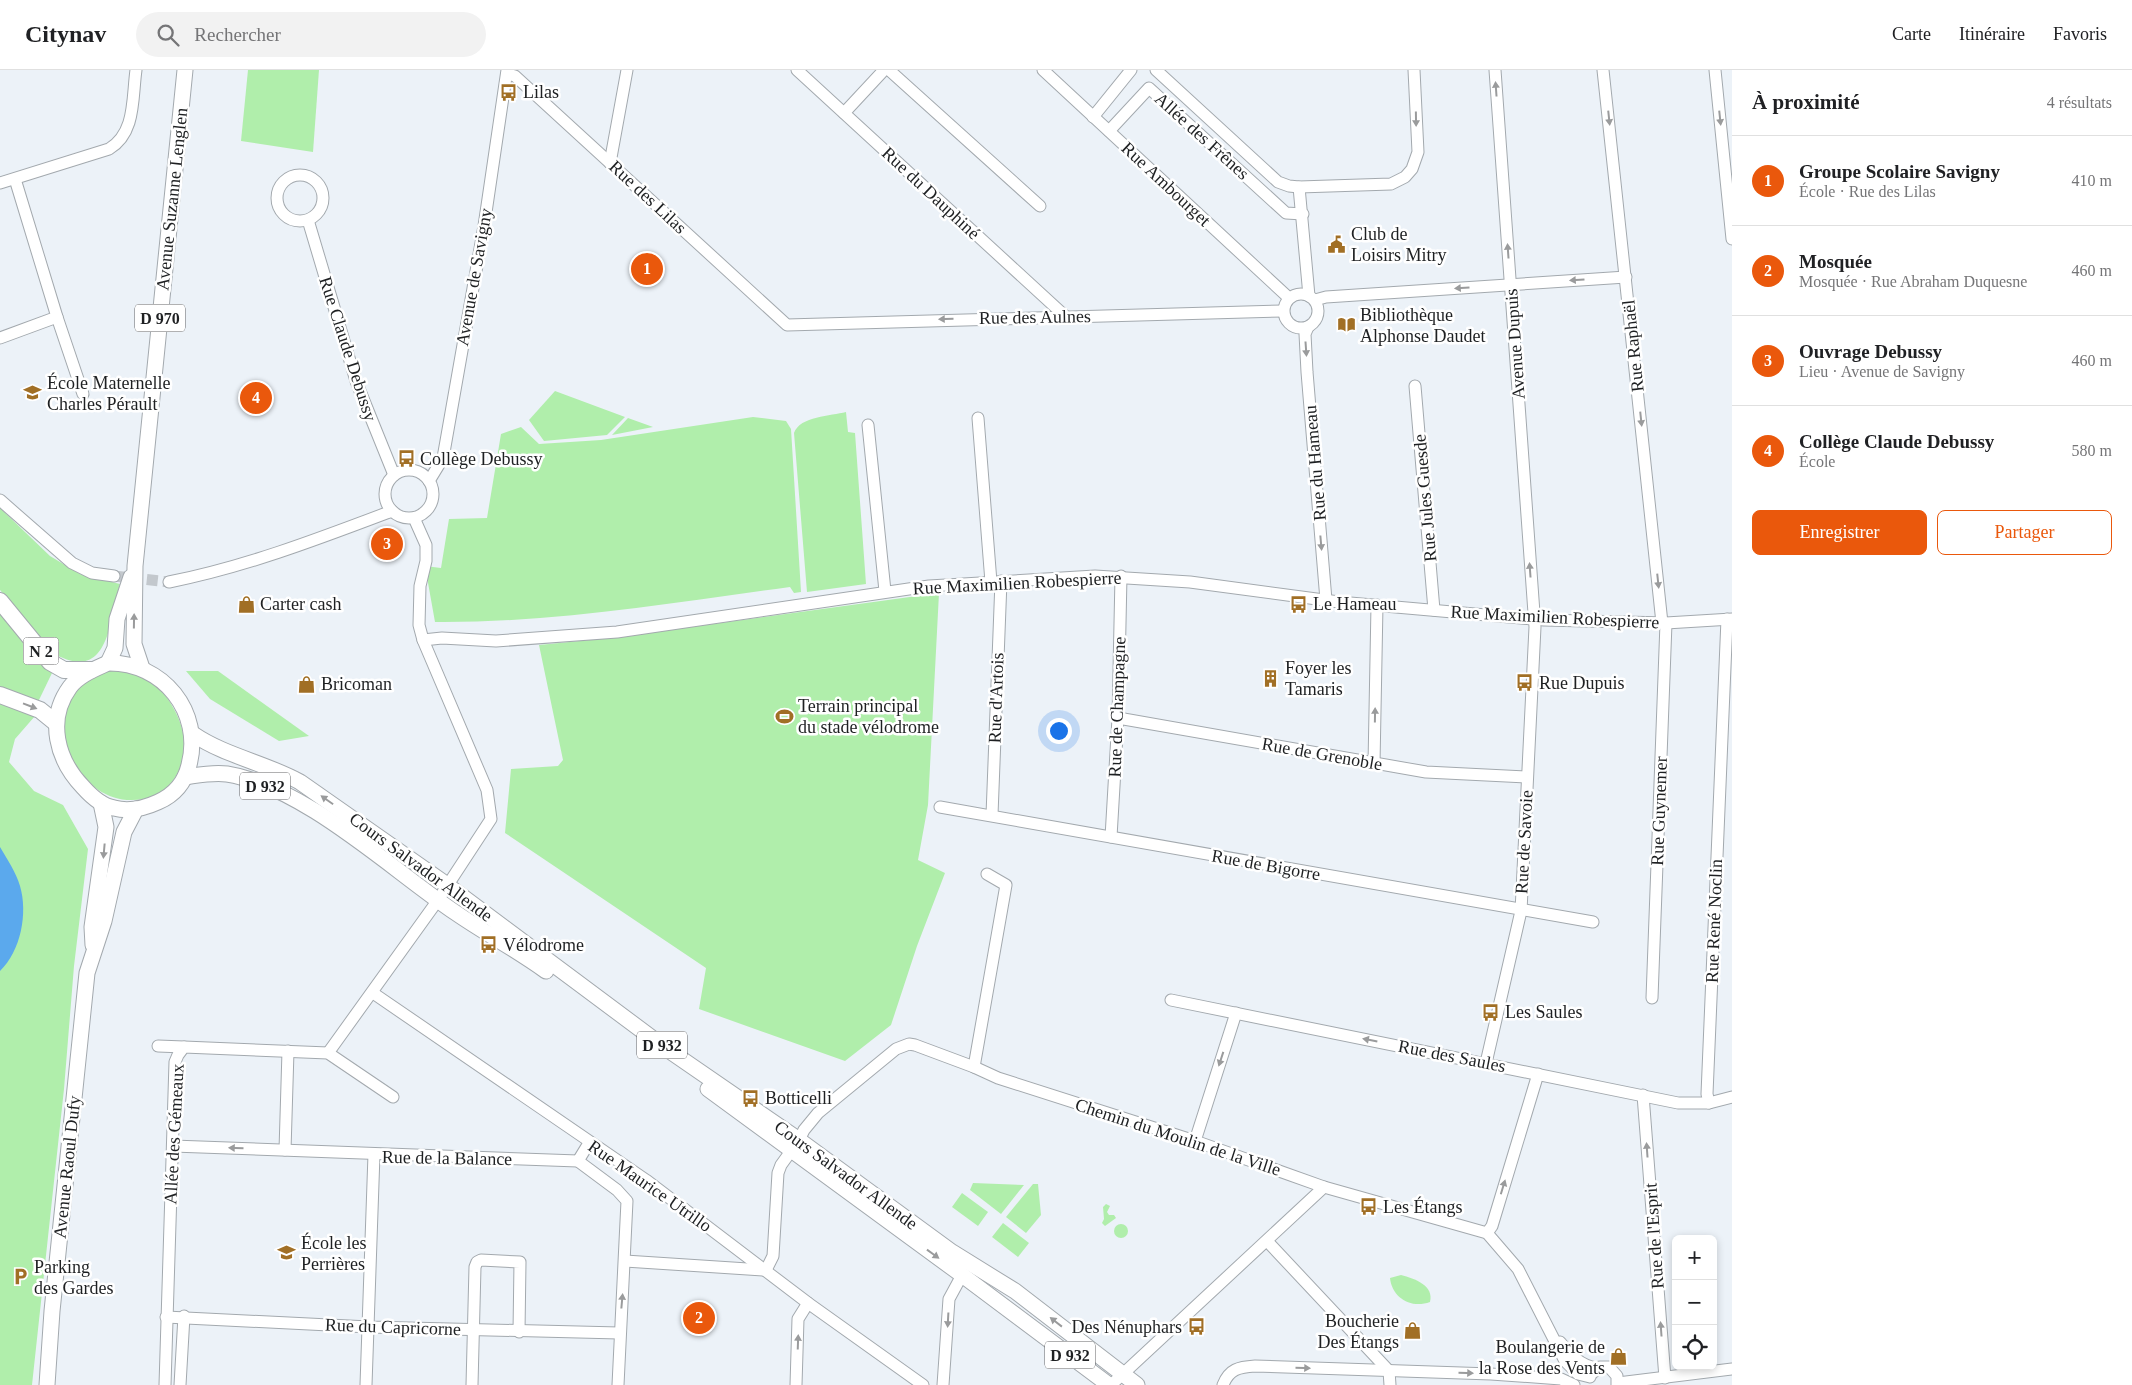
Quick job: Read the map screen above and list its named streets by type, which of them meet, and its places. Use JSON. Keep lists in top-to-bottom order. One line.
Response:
{"streets":{"highway":["N 2"],"main road":["Avenue Suzanne Lenglen","D 970","D 932","Cours Salvador Allende","Avenue Raoul Dufy"],"street":["Allée des Frênes","Rue Ambourget","Rue du Dauphiné","Rue des Lilas","Avenue de Savigny","Rue des Aulnes","Avenue Dupuis","Rue Raphaël","Rue Claude Debussy","Rue du Hameau","Rue Jules Guesde","Rue Maximilien Robespierre","Rue d'Artois","Rue de Champagne","Rue de Grenoble","Rue Guynemer","Rue de Savoie","Rue de Bigorre","Rue René Noclin","Rue des Saules","Allée des Gémeaux","Chemin du Moulin de la Ville","Rue de la Balance","Rue Maurice Utrillo","Rue de l'Esprit","Rue du Capricorne"]},"crossings":[["Allée des Frênes","Rue Ambourget"],["Rue Ambourget","Rue des Aulnes"],["Rue Ambourget","Rue du Hameau"],["Rue du Dauphiné","Rue des Aulnes"],["Rue des Lilas","Avenue de Savigny"],["Rue des Lilas","Rue des Aulnes"],["Avenue Suzanne Lenglen","N 2"],["Avenue Suzanne Lenglen","Cours Salvador Allende"],["Avenue Suzanne Lenglen","Avenue Raoul Dufy"],["Avenue de Savigny","Rue Claude Debussy"],["Rue des Aulnes","Rue du Hameau"],["Avenue Dupuis","Rue Maximilien Robespierre"],["Avenue Dupuis","Rue de Savoie"],["Rue Raphaël","Rue Maximilien Robespierre"],["Rue Raphaël","Rue Guynemer"],["Rue du Hameau","Rue Maximilien Robespierre"],["Rue Jules Guesde","Rue Maximilien Robespierre"],["Rue Maximilien Robespierre","Rue d'Artois"],["Rue Maximilien Robespierre","Rue de Champagne"],["Rue Maximilien Robespierre","Rue Guynemer"],["Rue Maximilien Robespierre","Rue de Savoie"],["Rue Maximilien Robespierre","Rue René Noclin"],["N 2","Cours Salvador Allende"],["N 2","Avenue Raoul Dufy"],["Rue d'Artois","Rue de Bigorre"],["Rue de Champagne","Rue de Grenoble"],["Rue de Champagne","Rue de Bigorre"],["Rue de Grenoble","Rue de Savoie"],["D 932","Cours Salvador Allende"],["Rue de Savoie","Rue de Bigorre"],["Rue de Savoie","Rue des Saules"],["Cours Salvador Allende","Chemin du Moulin de la Ville"],["Cours Salvador Allende","Avenue Raoul Dufy"],["Rue René Noclin","Rue des Saules"],["Rue des Saules","Rue de l'Esprit"],["Allée des Gémeaux","Rue du Capricorne"],["Rue de la Balance","Rue du Capricorne"]],"one_way":["Rue des Aulnes","Avenue Dupuis","Rue Raphaël","Rue du Hameau","Rue des Saules","Rue de l'Esprit"],"places":{"bus stop":["Lilas","Collège Debussy","Le Hameau","Rue Dupuis","Vélodrome","Les Saules","Botticelli","Les Étangs","Des Nénuphars"],"public building":["Club de Loisirs Mitry"],"library":["Bibliothèque Alphonse Daudet"],"school or university":["École Maternelle Charles Pérault","École les Perrières"],"shop":["Carter cash","Bricoman","Boucherie Des Étangs","Boulangerie de la Rose des Vents"],"building":["Foyer les Tamaris"],"sports":["Terrain principal du stade vélodrome"],"parking":["Parking des Gardes"]},"page":{"header":"Citynav","search":"Rechercher","nav":["Carte","Itinéraire","Favoris"],"heading":["À proximité","4 résultats"],"list":[{"mark":"1","name":"Groupe Scolaire Savigny","note":"École · Rue des Lilas","value":"410 m"},{"mark":"2","name":"Mosquée","note":"Mosquée · Rue Abraham Duquesne","value":"460 m"},{"mark":"3","name":"Ouvrage Debussy","note":"Lieu · Avenue de Savigny","value":"460 m"},{"mark":"4","name":"Collège Claude Debussy","note":"École","value":"580 m"}],"pins":["1","4","3","2"],"buttons":["Enregistrer","Partager"],"map_buttons":["+","−"]}}
